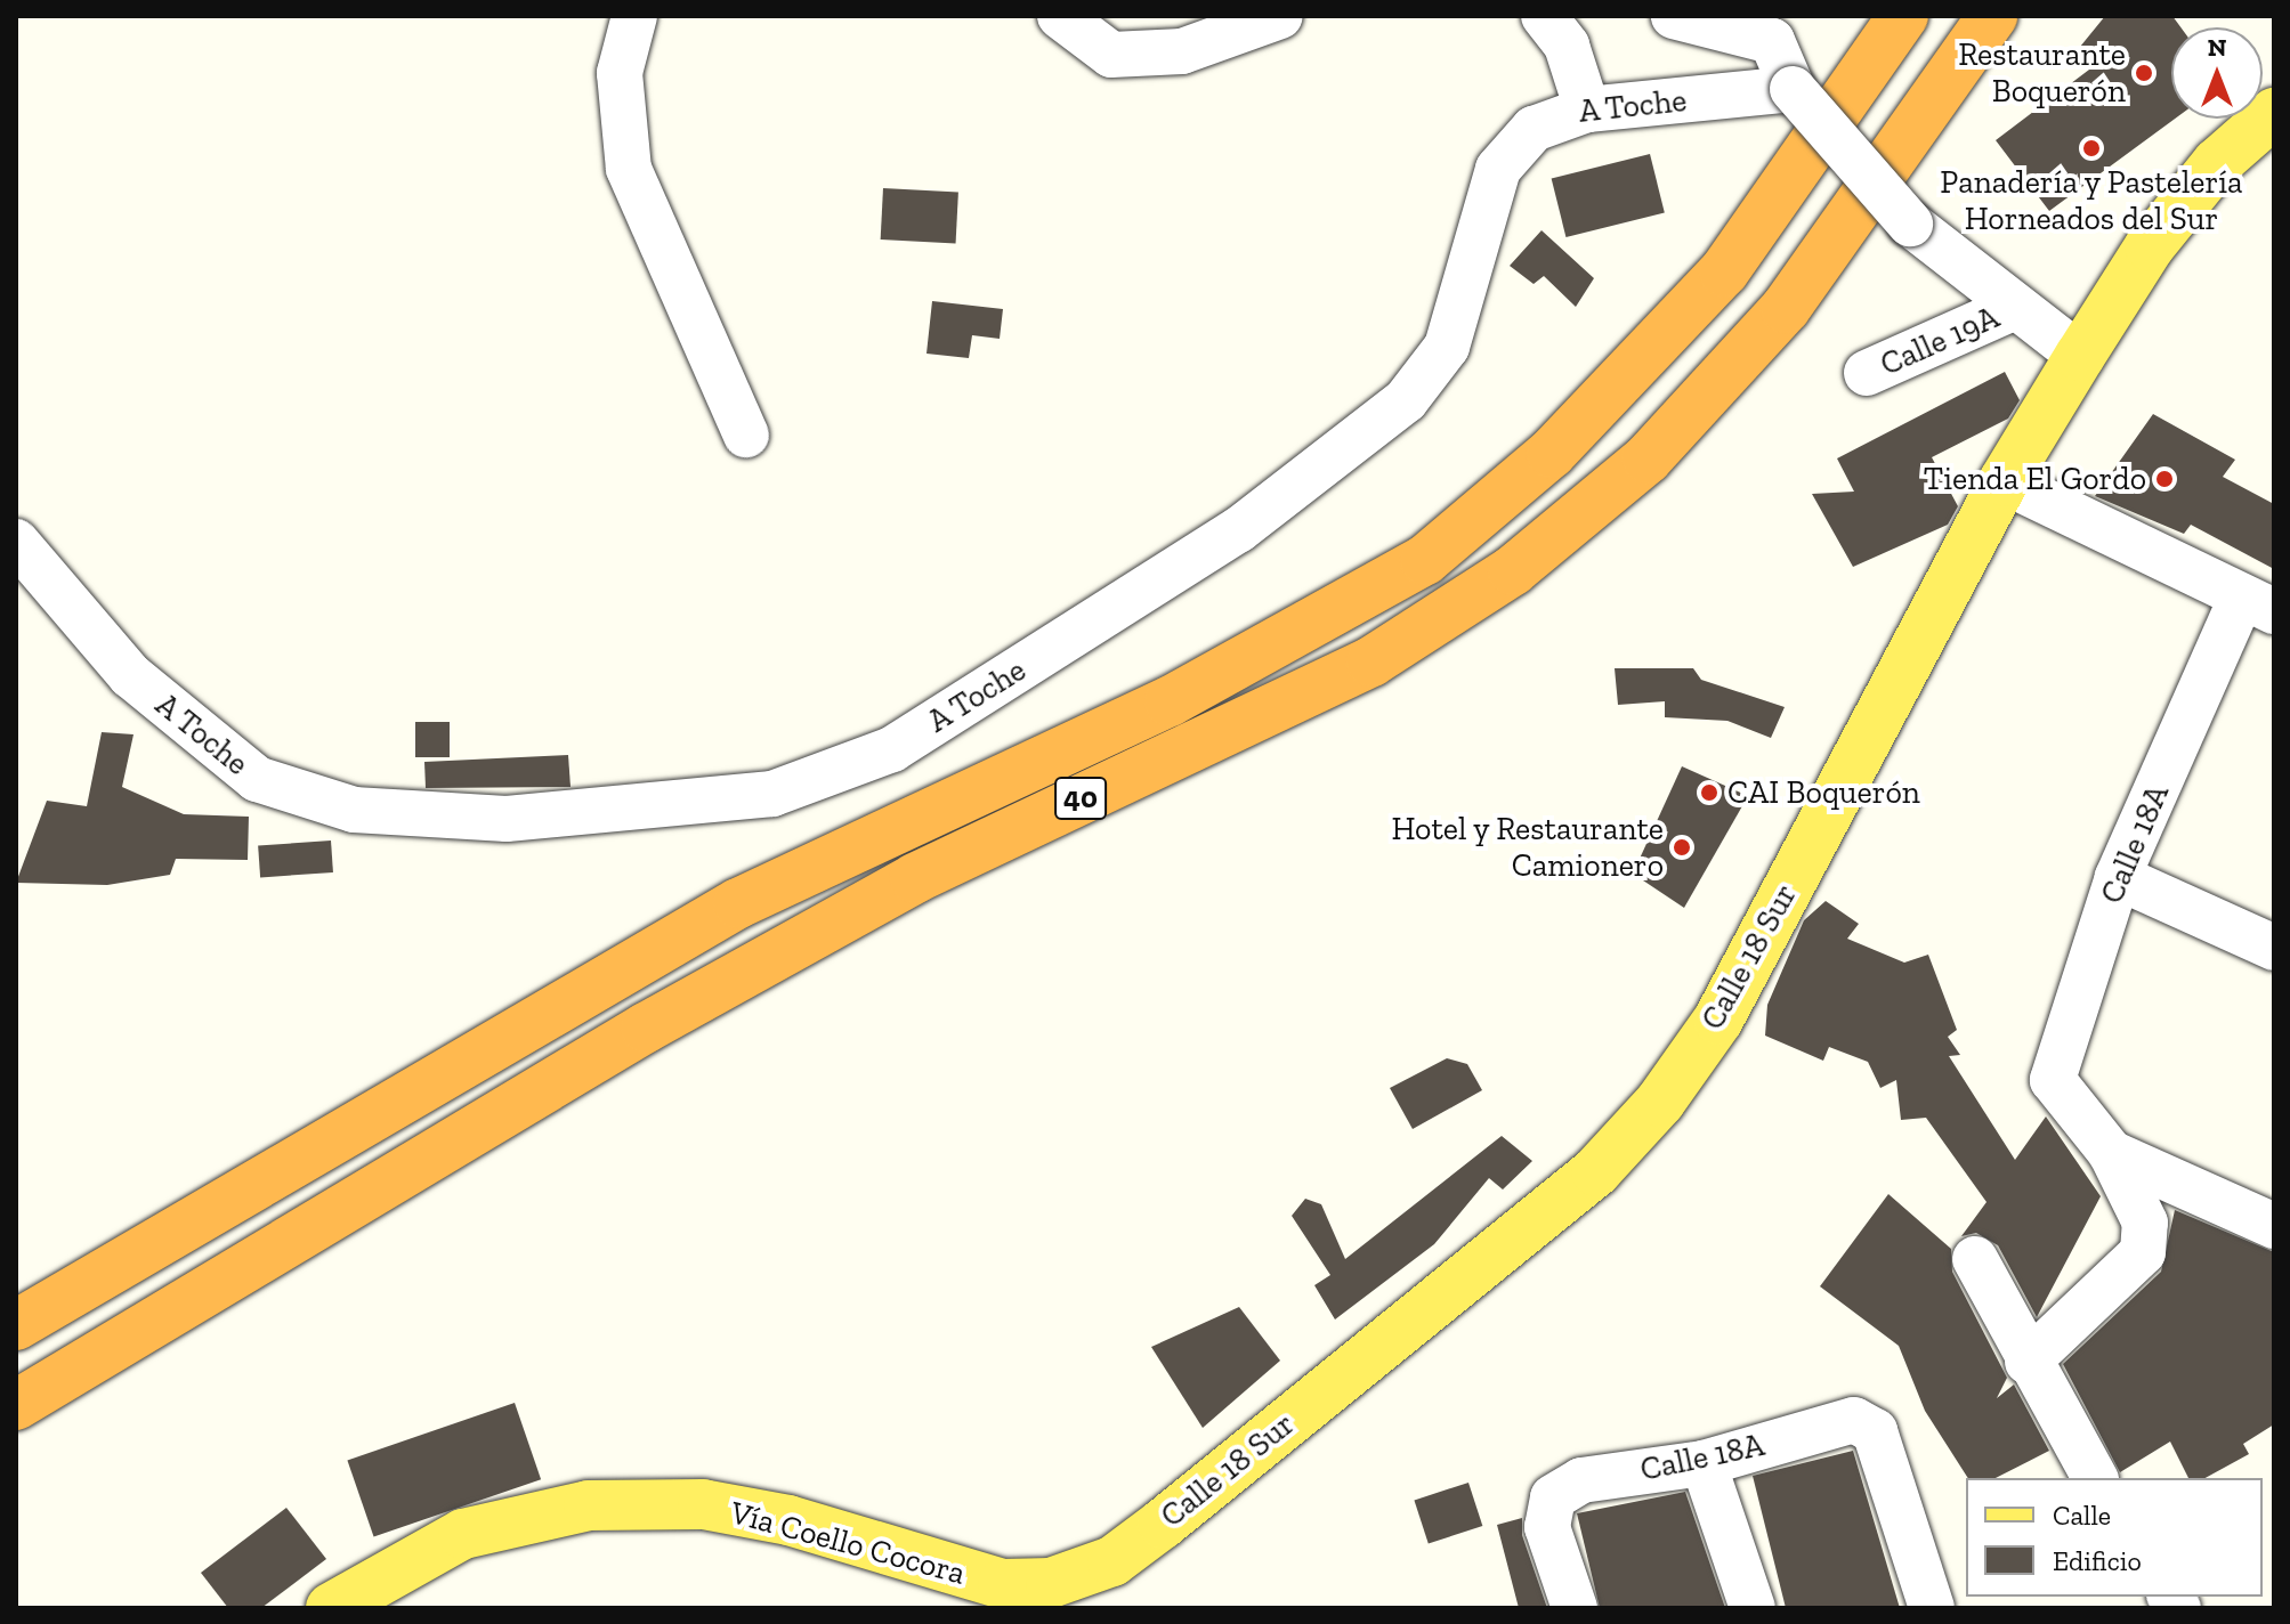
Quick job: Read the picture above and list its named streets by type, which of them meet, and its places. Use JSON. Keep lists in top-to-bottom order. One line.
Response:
{"streets":{"highway":["40"],"main road":["Calle 18 Sur","Vía Coello Cocora"],"street":["A Toche","Calle 19A","Calle 18A"]},"crossings":[["Calle 18 Sur","Vía Coello Cocora"]],"places":["Restaurante Boquerón","Panadería y Pastelería Horneados del Sur","Tienda El Gordo","CAI Boquerón","Hotel y Restaurante Camionero"],"legend":["Calle","Edificio"],"north":"top"}
